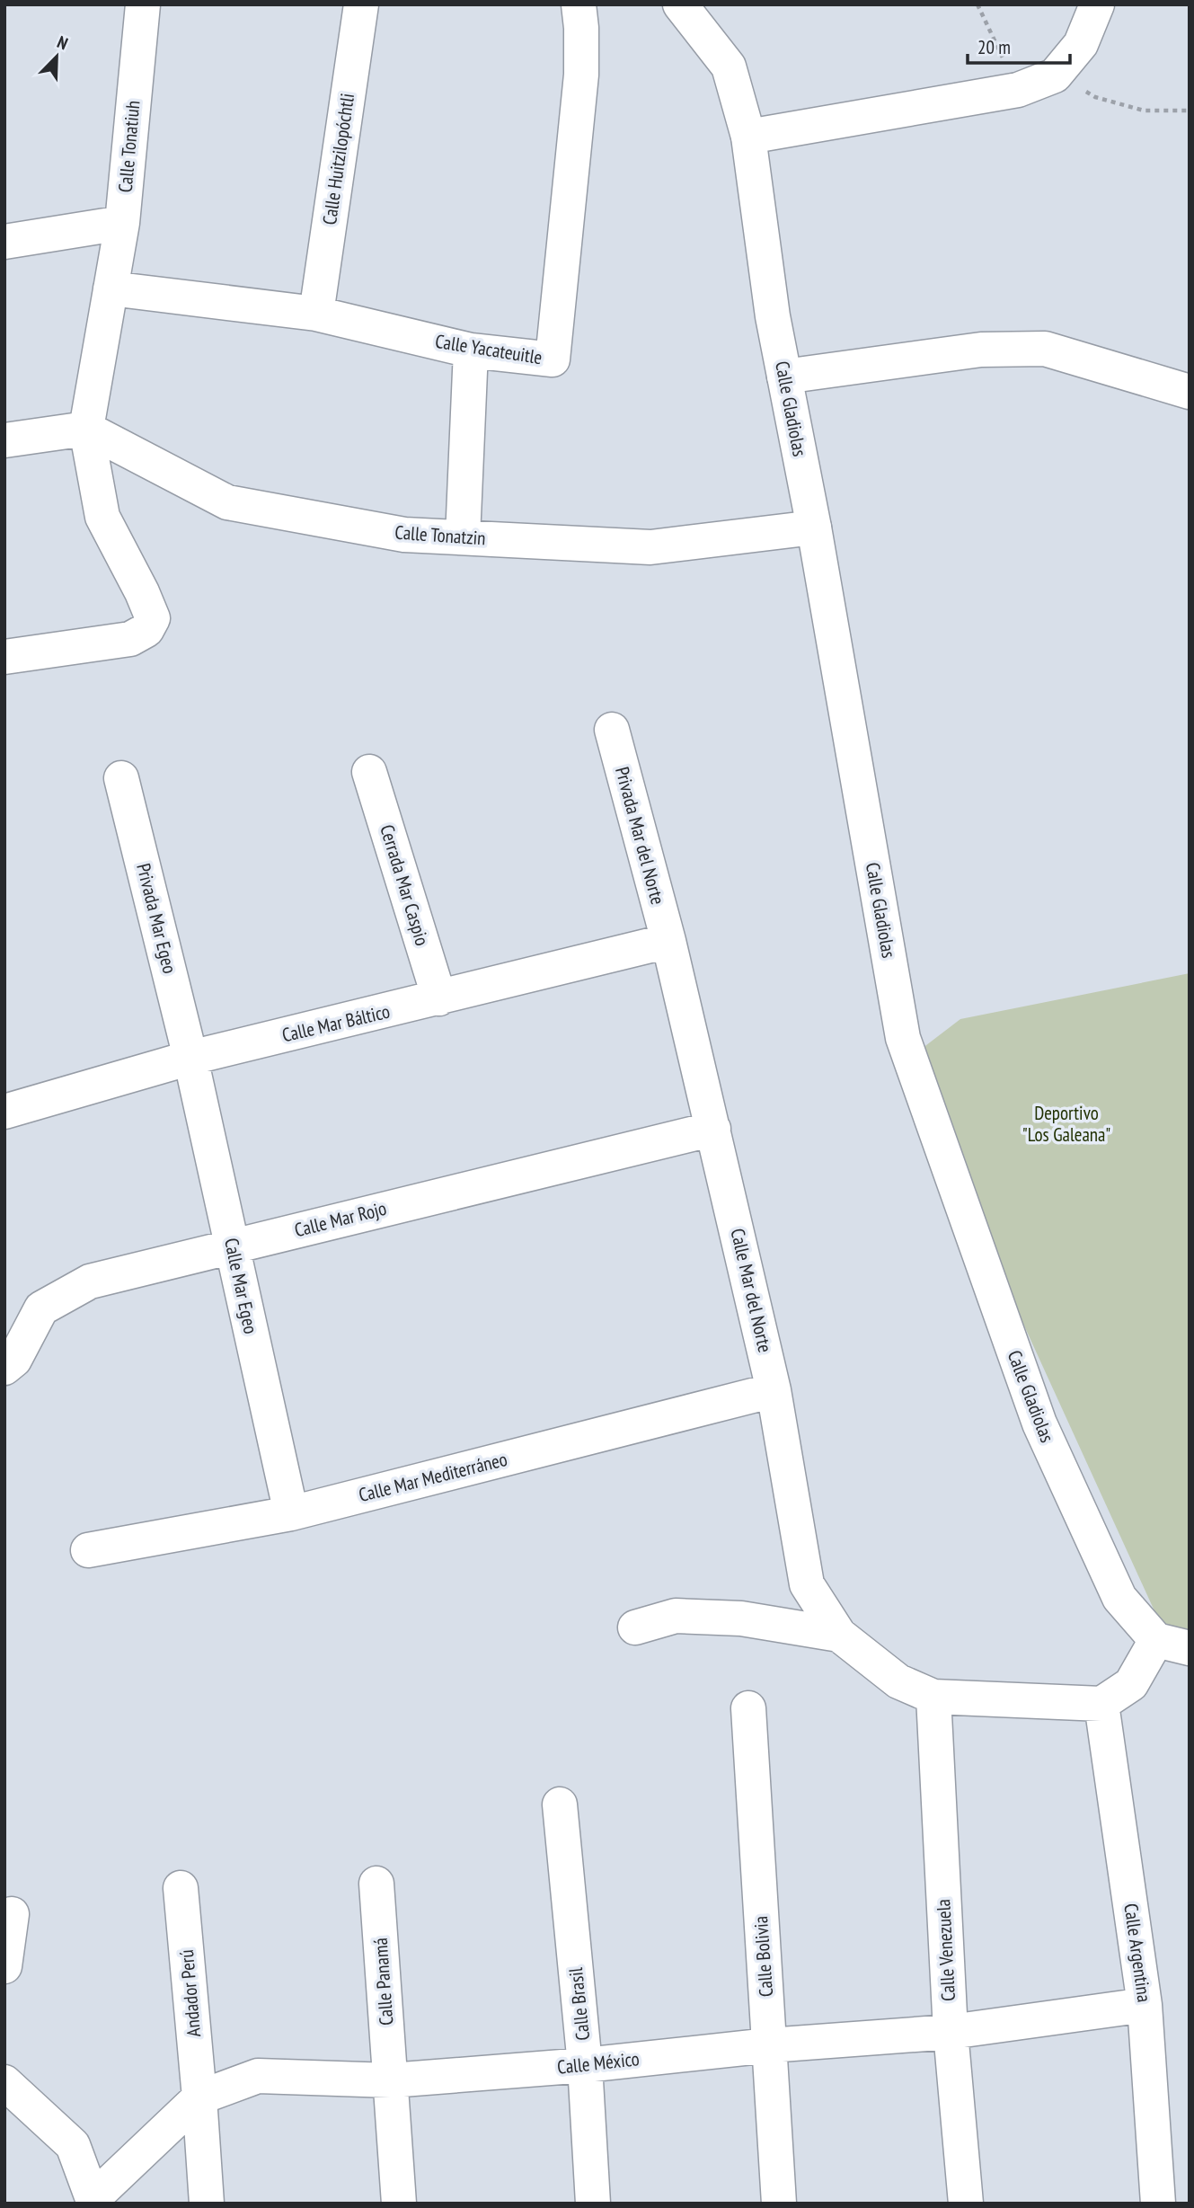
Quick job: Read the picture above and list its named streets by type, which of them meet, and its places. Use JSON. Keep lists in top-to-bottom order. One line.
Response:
{"streets":{"street":["Calle Tonatiuh","Calle Huitzilopóchtli","Calle Yacateuitle","Calle Gladiolas","Calle Tonatzin","Privada Mar del Norte","Cerrada Mar Caspio","Privada Mar Egeo","Calle Mar Báltico","Calle Mar Rojo","Calle Mar Egeo","Calle Mar del Norte","Calle Mar Mediterráneo","Calle Venezuela","Calle Argentina","Calle Bolivia","Calle Panamá","Andador Perú","Calle Brasil","Calle México"]},"crossings":[["Calle Tonatiuh","Calle Yacateuitle"],["Calle Tonatiuh","Calle Tonatzin"],["Calle Huitzilopóchtli","Calle Yacateuitle"],["Calle Gladiolas","Calle Tonatzin"],["Privada Mar del Norte","Calle Mar Báltico"],["Privada Mar del Norte","Calle Mar del Norte"],["Cerrada Mar Caspio","Calle Mar Báltico"],["Privada Mar Egeo","Calle Mar Báltico"],["Privada Mar Egeo","Calle Mar Egeo"],["Calle Mar Báltico","Calle Mar Egeo"],["Calle Mar Báltico","Calle Mar del Norte"],["Calle Mar Rojo","Calle Mar Egeo"],["Calle Mar Rojo","Calle Mar del Norte"],["Calle Mar Egeo","Calle Mar Mediterráneo"],["Calle Mar del Norte","Calle Mar Mediterráneo"],["Calle Venezuela","Calle México"],["Calle Argentina","Calle México"],["Calle Bolivia","Calle México"],["Calle Panamá","Calle México"],["Andador Perú","Calle México"],["Calle Brasil","Calle México"]],"parks":["Deportivo \"Los Galeana\""],"scale_bar":"20 m","north":"top right"}
